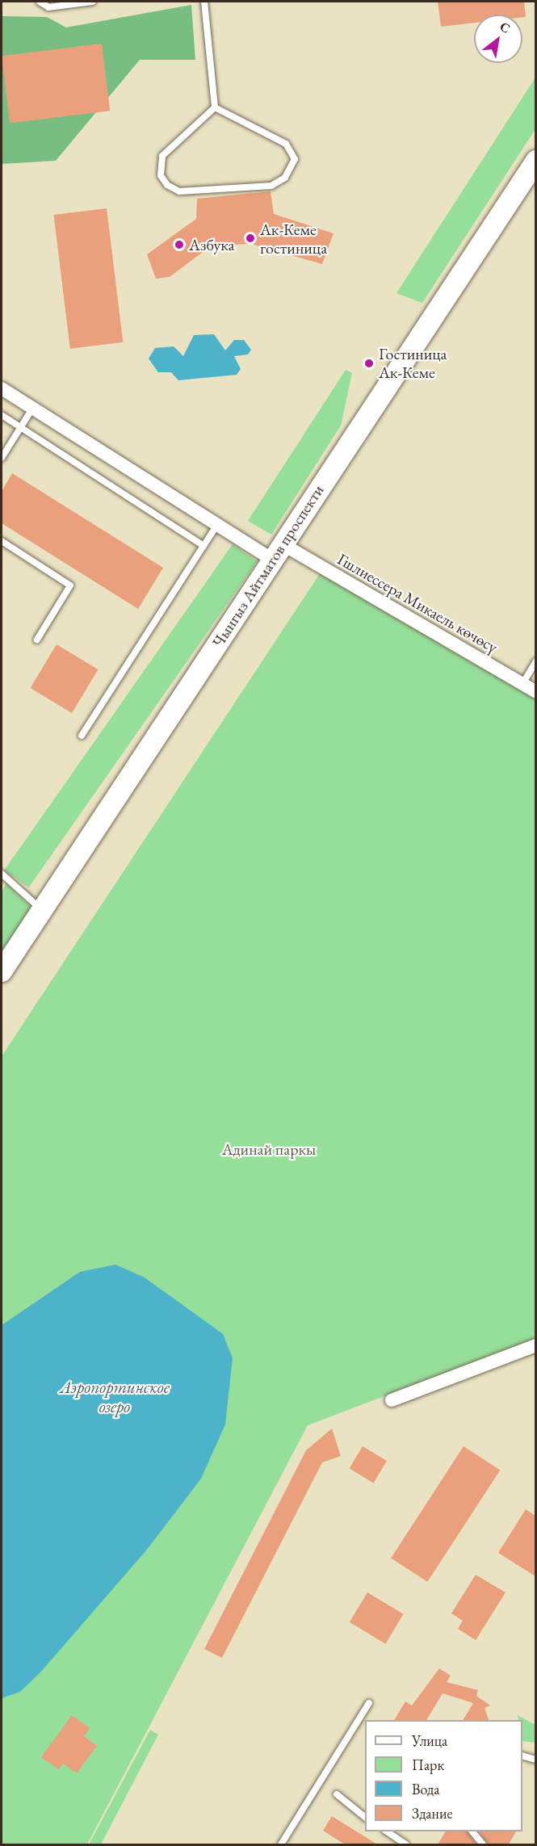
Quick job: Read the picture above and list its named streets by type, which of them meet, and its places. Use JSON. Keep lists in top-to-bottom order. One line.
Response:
{"streets":{"main road":["Чынгыз Айтматов проспекти"],"street":["Гшлиессера Микаель көчөсү"]},"crossings":[["Чынгыз Айтматов проспекти","Гшлиессера Микаель көчөсү"]],"water":["Аэропортинское озеро"],"parks":["Адинай паркы"],"places":["Ак-Кеме гостиница","Азбука","Гостиница Ак-Кеме"],"legend":["Улица","Парк","Вода","Здание"],"north":"top right"}
